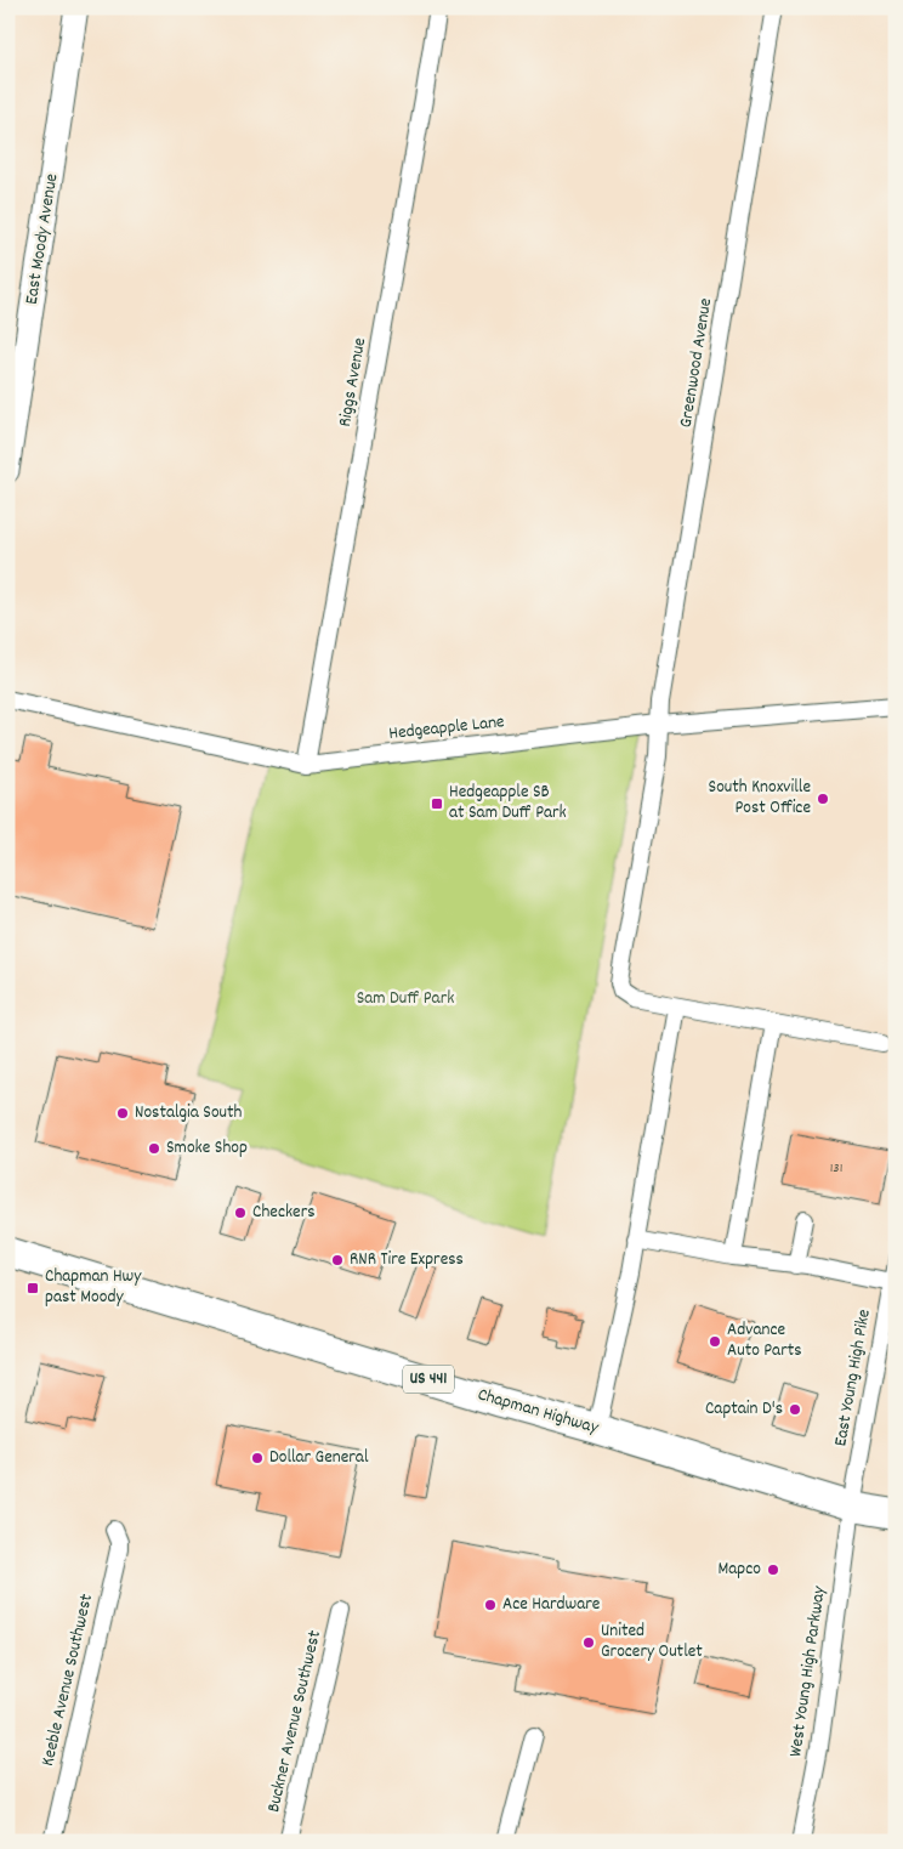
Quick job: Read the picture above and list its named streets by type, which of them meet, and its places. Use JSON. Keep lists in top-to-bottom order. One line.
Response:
{"streets":{"highway":["US 441","Chapman Highway"],"main road":["East Moody Avenue"],"street":["Greenwood Avenue","Riggs Avenue","Hedgeapple Lane","East Young High Pike","West Young High Parkway","Keeble Avenue Southwest","Buckner Avenue Southwest"]},"crossings":[["Greenwood Avenue","Hedgeapple Lane"],["Riggs Avenue","Hedgeapple Lane"],["East Young High Pike","Chapman Highway"],["East Young High Pike","West Young High Parkway"],["Chapman Highway","West Young High Parkway"]],"parks":["Sam Duff Park"],"places":{"other":["South Knoxville Post Office","Nostalgia South","Smoke Shop","Checkers","RNR Tire Express","Advance Auto Parts","Captain D's","Dollar General","Mapco","Ace Hardware","United Grocery Outlet"],"transit":["Hedgeapple SB at Sam Duff Park","Chapman Hwy past Moody"]},"house_numbers":["131"]}
